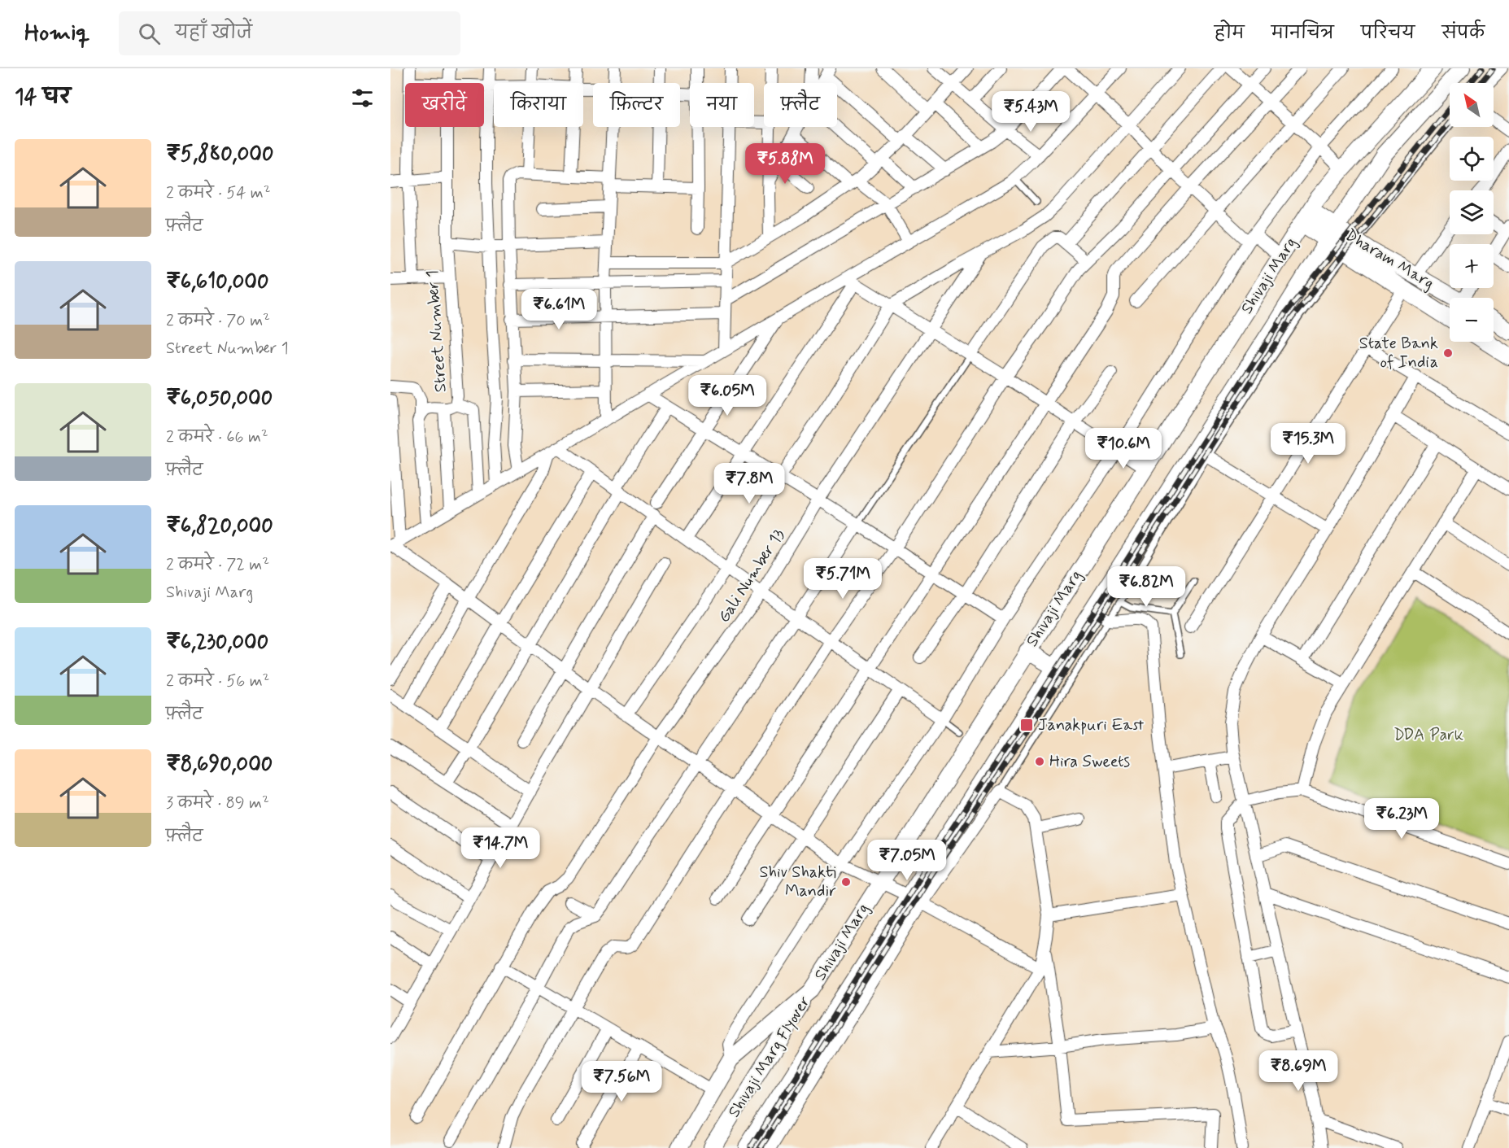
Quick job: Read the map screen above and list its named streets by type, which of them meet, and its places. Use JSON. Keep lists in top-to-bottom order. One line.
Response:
{"streets":{"main road":["Dharam Marg","Shivaji Marg","Shivaji Marg Flyover"],"street":["Street Number 1","Gali Number 13"]},"crossings":[["Dharam Marg","Shivaji Marg"],["Shivaji Marg","Shivaji Marg Flyover"]],"parks":["DDA Park"],"places":{"other":["State Bank of India","Hira Sweets","Shiv Shakti Mandir"],"transit":["Janakpuri East"]},"north":"top left","page":{"header":"Homiq","search":"यहाँ खोजें","nav":["होम","मानचित्र","परिचय","संपर्क"],"heading":"14 घर","map_buttons":["+","−"],"chip":["खरीदें","किराया","फ़िल्टर","नया","फ़्लैट"],"price":["₹5.43M","₹5.88M","₹6.61M","₹6.05M","₹15.3M","₹10.6M","₹7.8M","₹5.71M","₹6.82M","₹6.23M","₹14.7M","₹7.05M","₹8.69M","₹7.56M"],"list":[{"name":"₹5,880,000","note":"2 कमरे · 54 m² · फ़्लैट"},{"name":"₹6,610,000","note":"2 कमरे · 70 m² · Street Number 1"},{"name":"₹6,050,000","note":"2 कमरे · 66 m² · फ़्लैट"},{"name":"₹6,820,000","note":"2 कमरे · 72 m² · Shivaji Marg"},{"name":"₹6,230,000","note":"2 कमरे · 56 m² · फ़्लैट"},{"name":"₹8,690,000","note":"3 कमरे · 89 m² · फ़्लैट"}]}}
